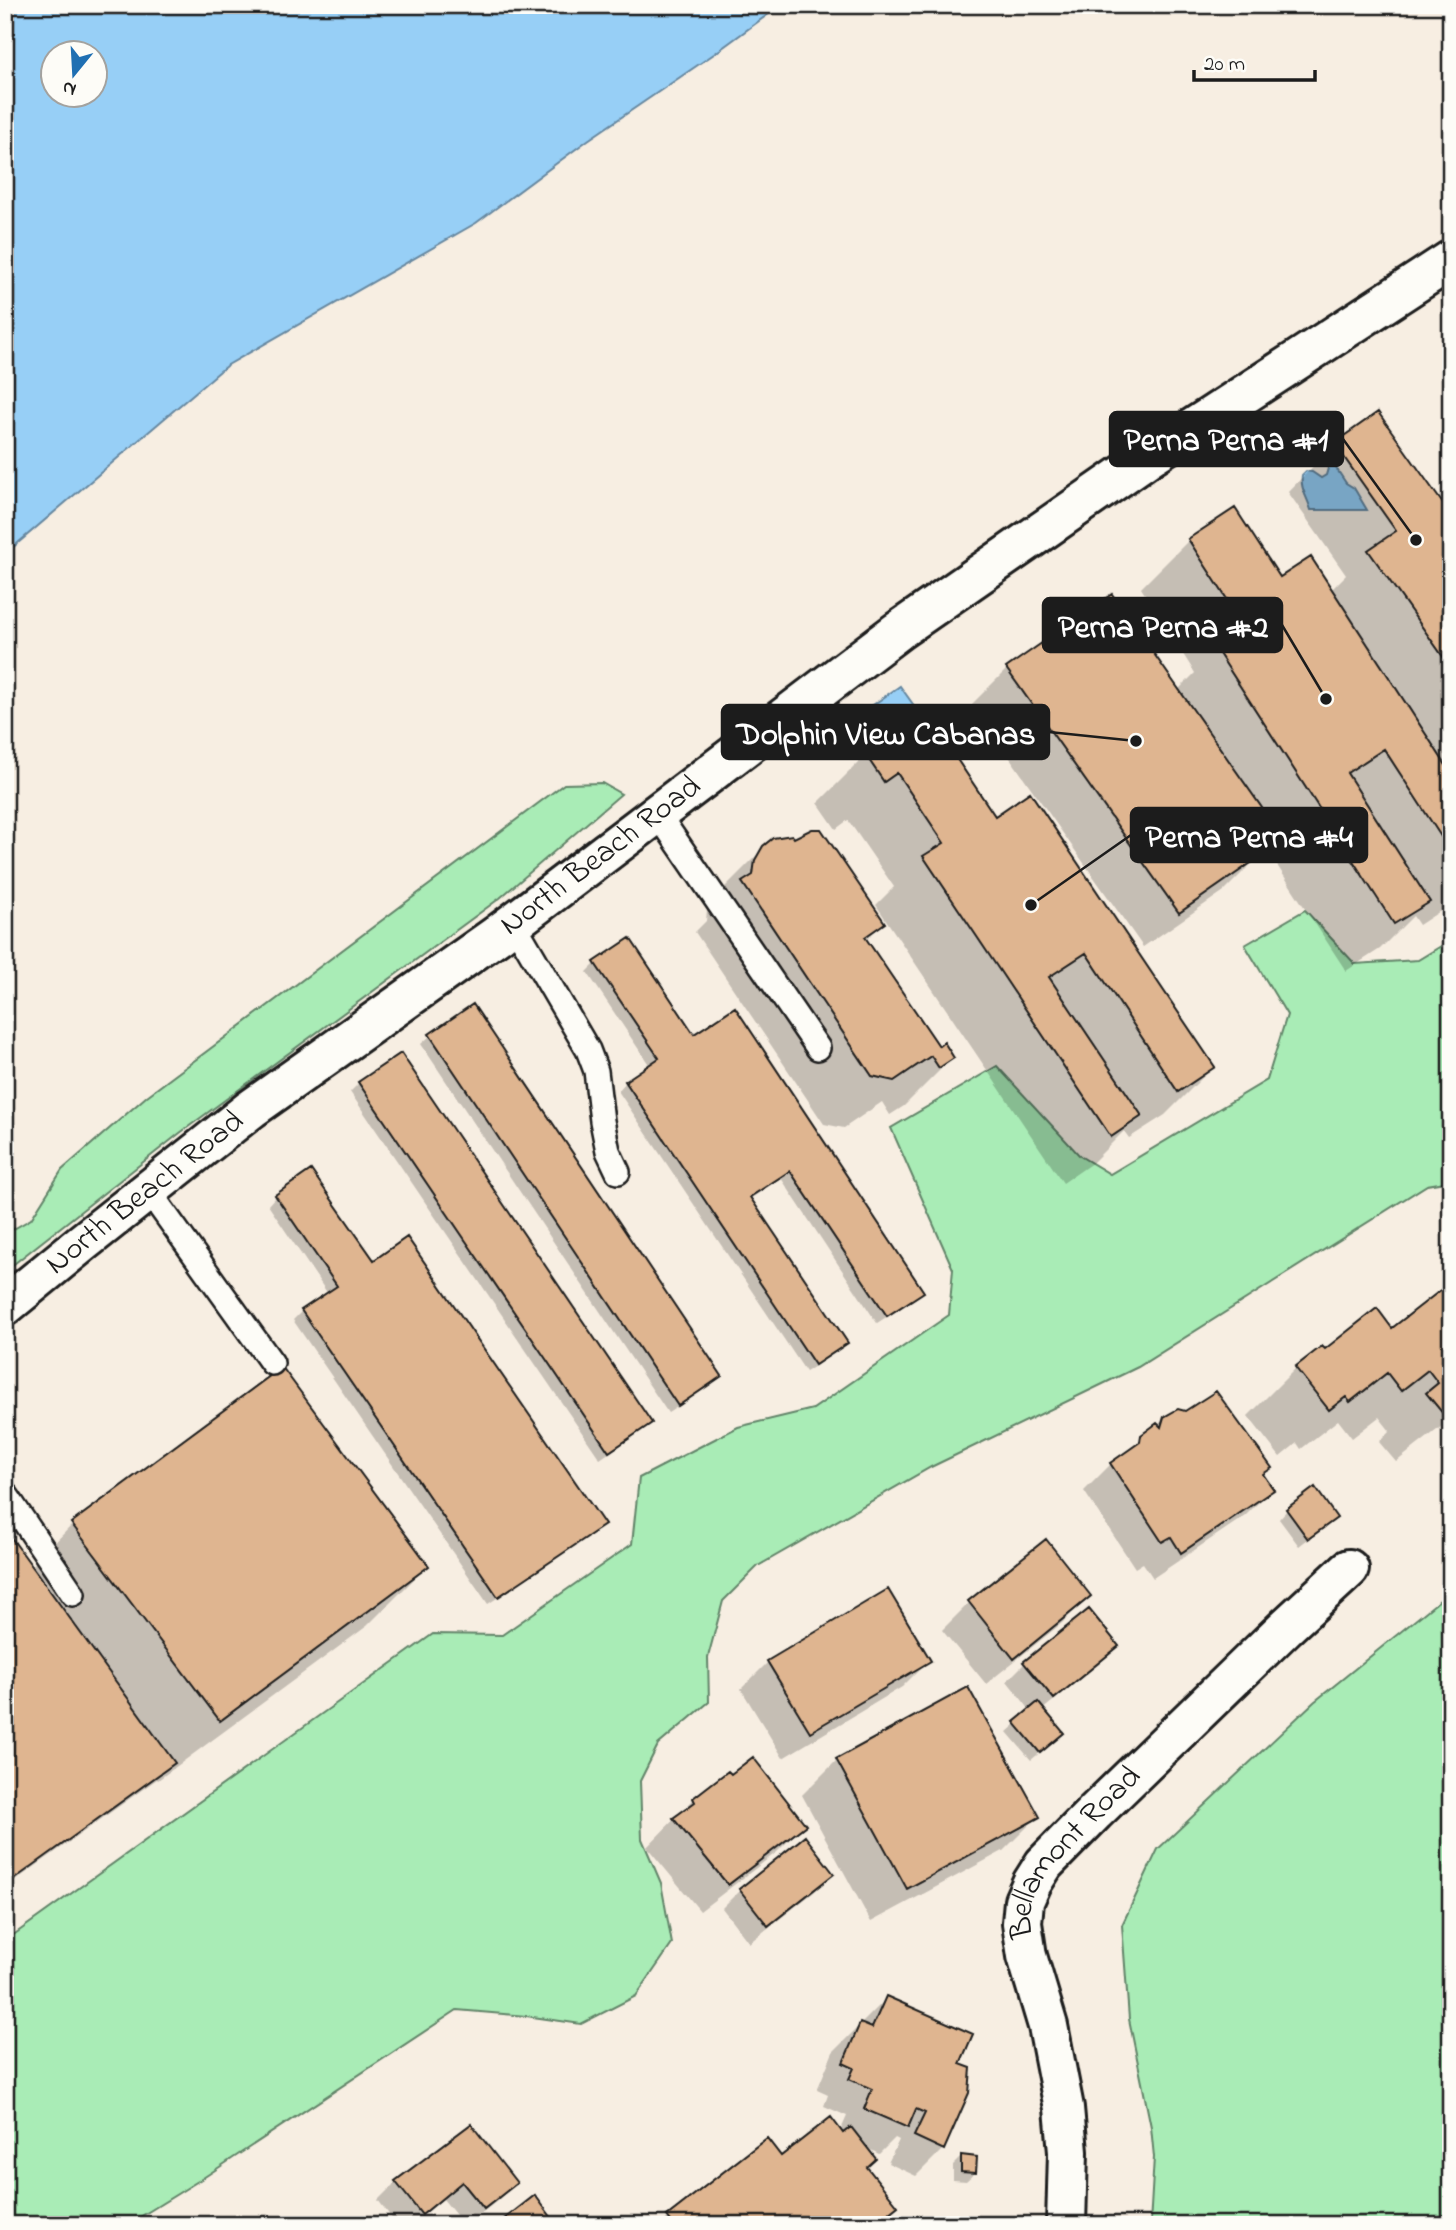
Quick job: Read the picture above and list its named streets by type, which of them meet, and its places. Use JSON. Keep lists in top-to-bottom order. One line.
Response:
{"streets":{"street":["North Beach Road","Bellamont Road"]},"places":["Perna Perna #1","Perna Perna #2","Dolphin View Cabanas","Perna Perna #4"],"scale_bar":"20 m","north":"bottom"}
